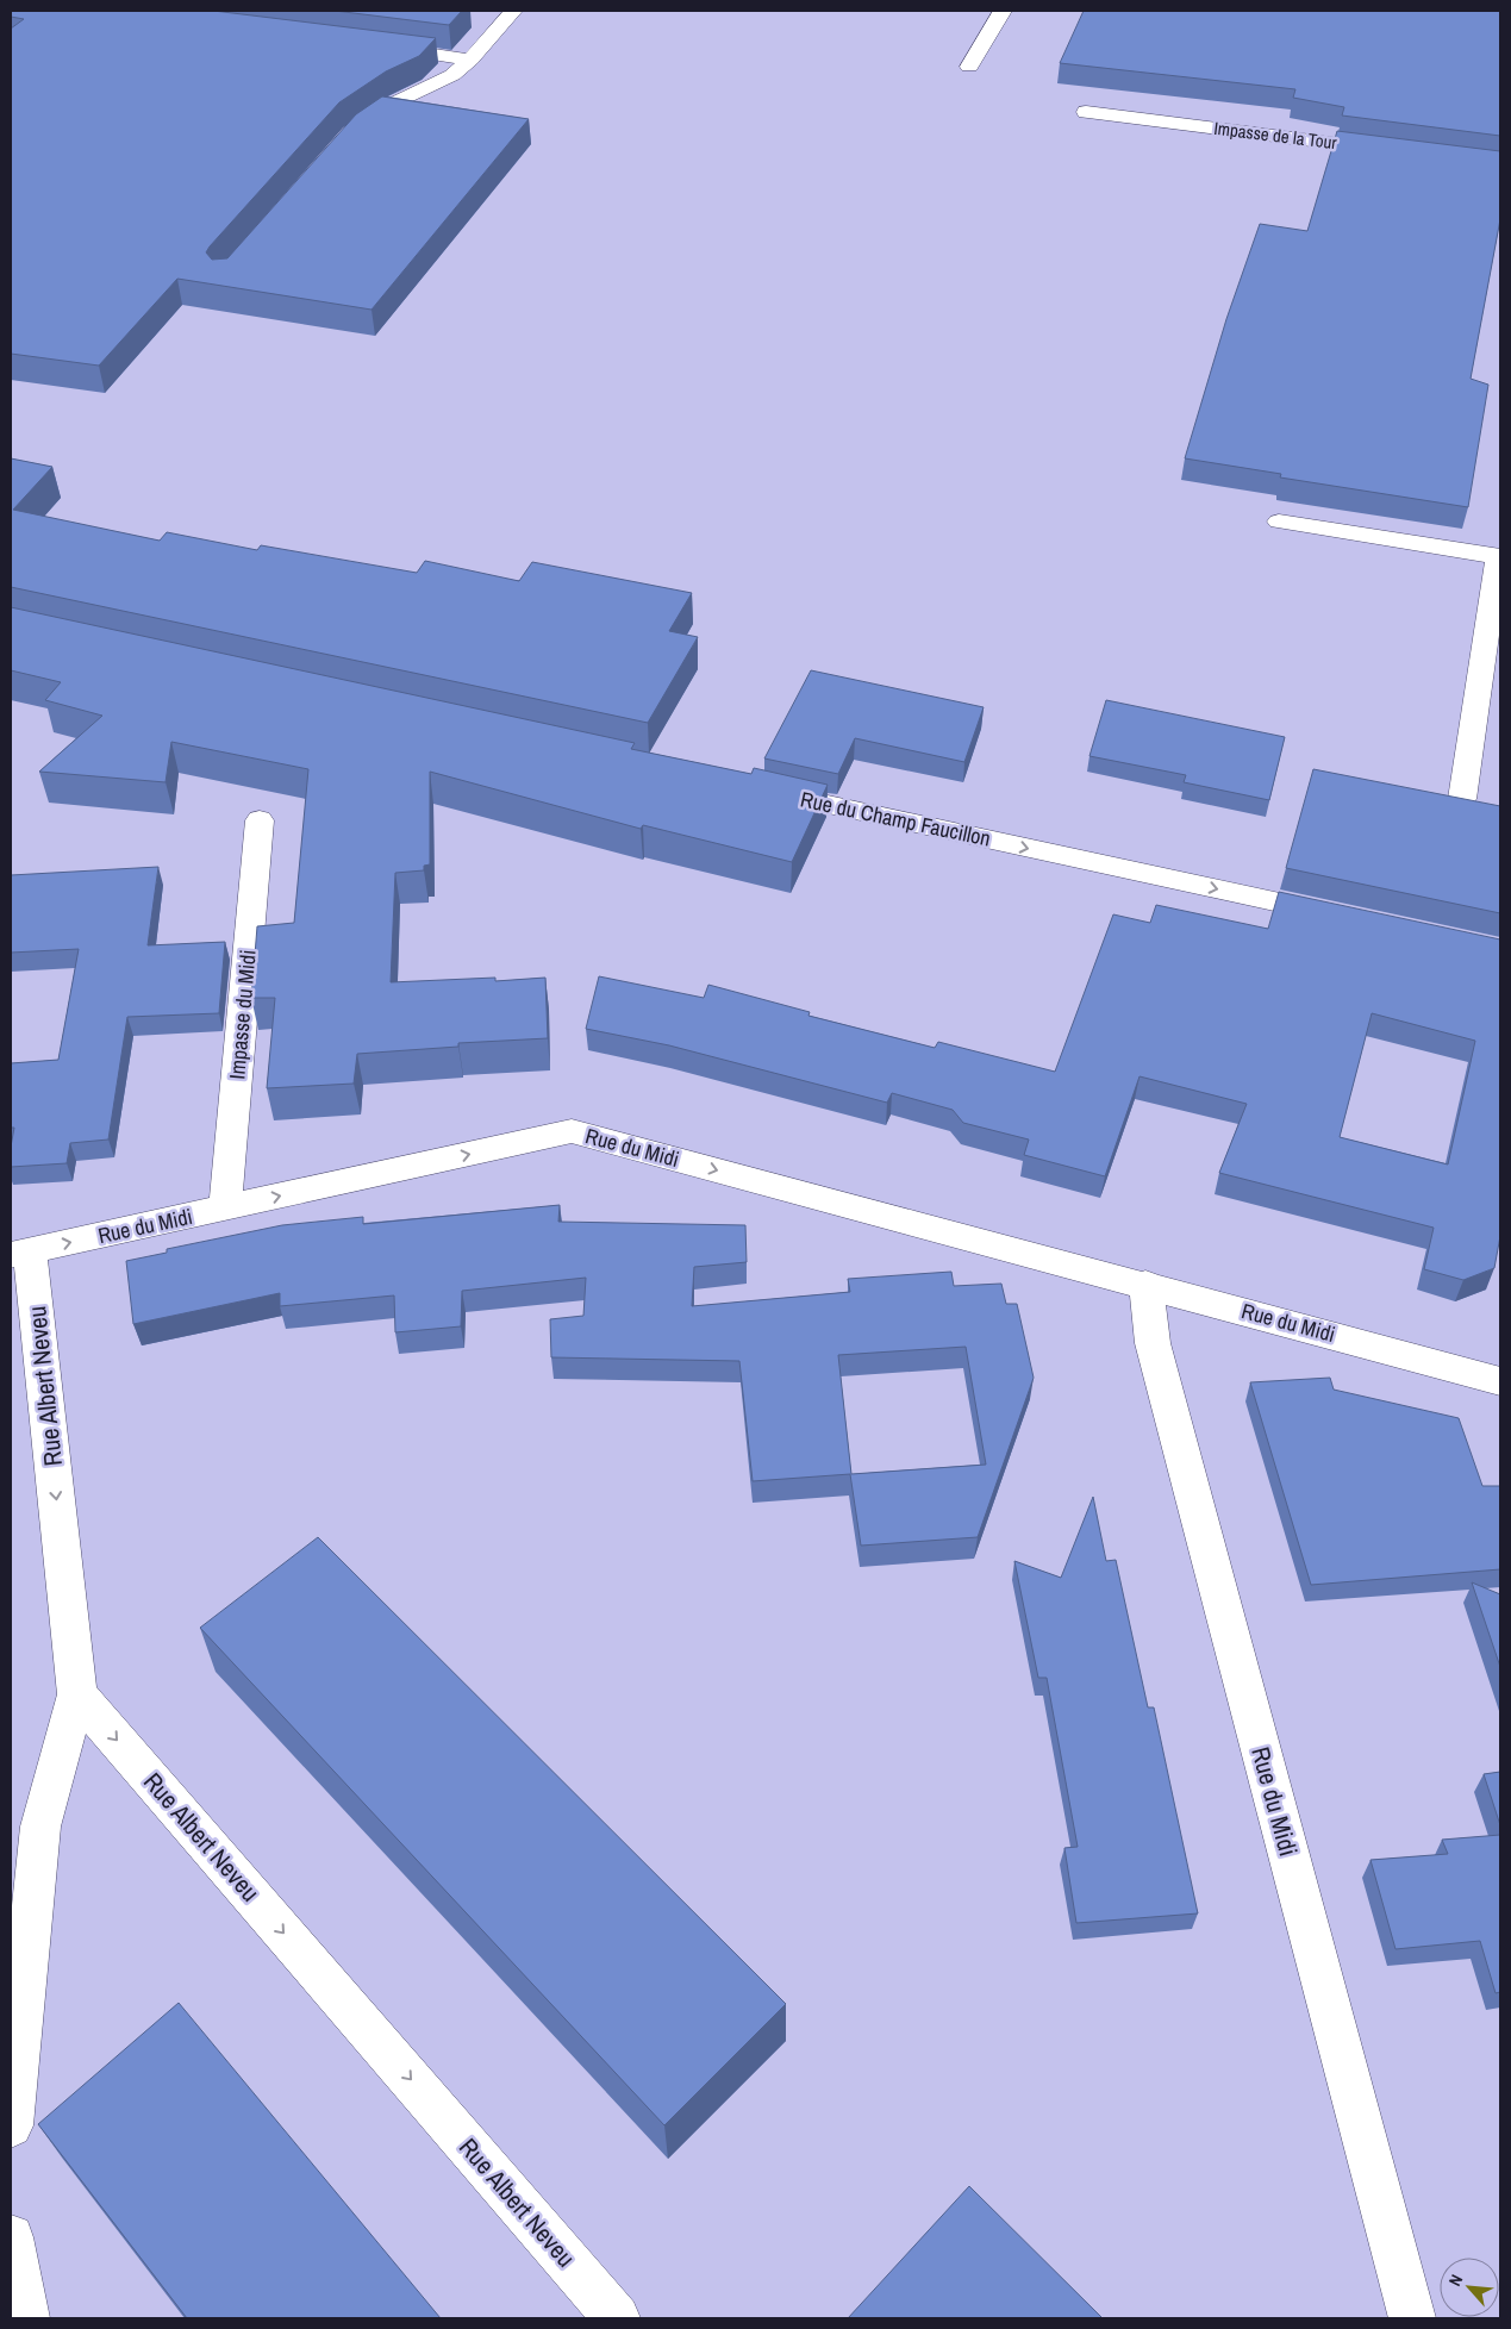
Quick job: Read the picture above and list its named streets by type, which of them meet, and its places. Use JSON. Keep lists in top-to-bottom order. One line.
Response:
{"streets":{"street":["Impasse de la Tour","Rue du Champ Faucillon","Impasse du Midi","Rue du Midi","Rue Albert Neveu"]},"crossings":[["Impasse du Midi","Rue du Midi"],["Rue du Midi","Rue Albert Neveu"]],"one_way":["Rue du Champ Faucillon","Rue du Midi","Rue Albert Neveu"],"north":"top left"}
